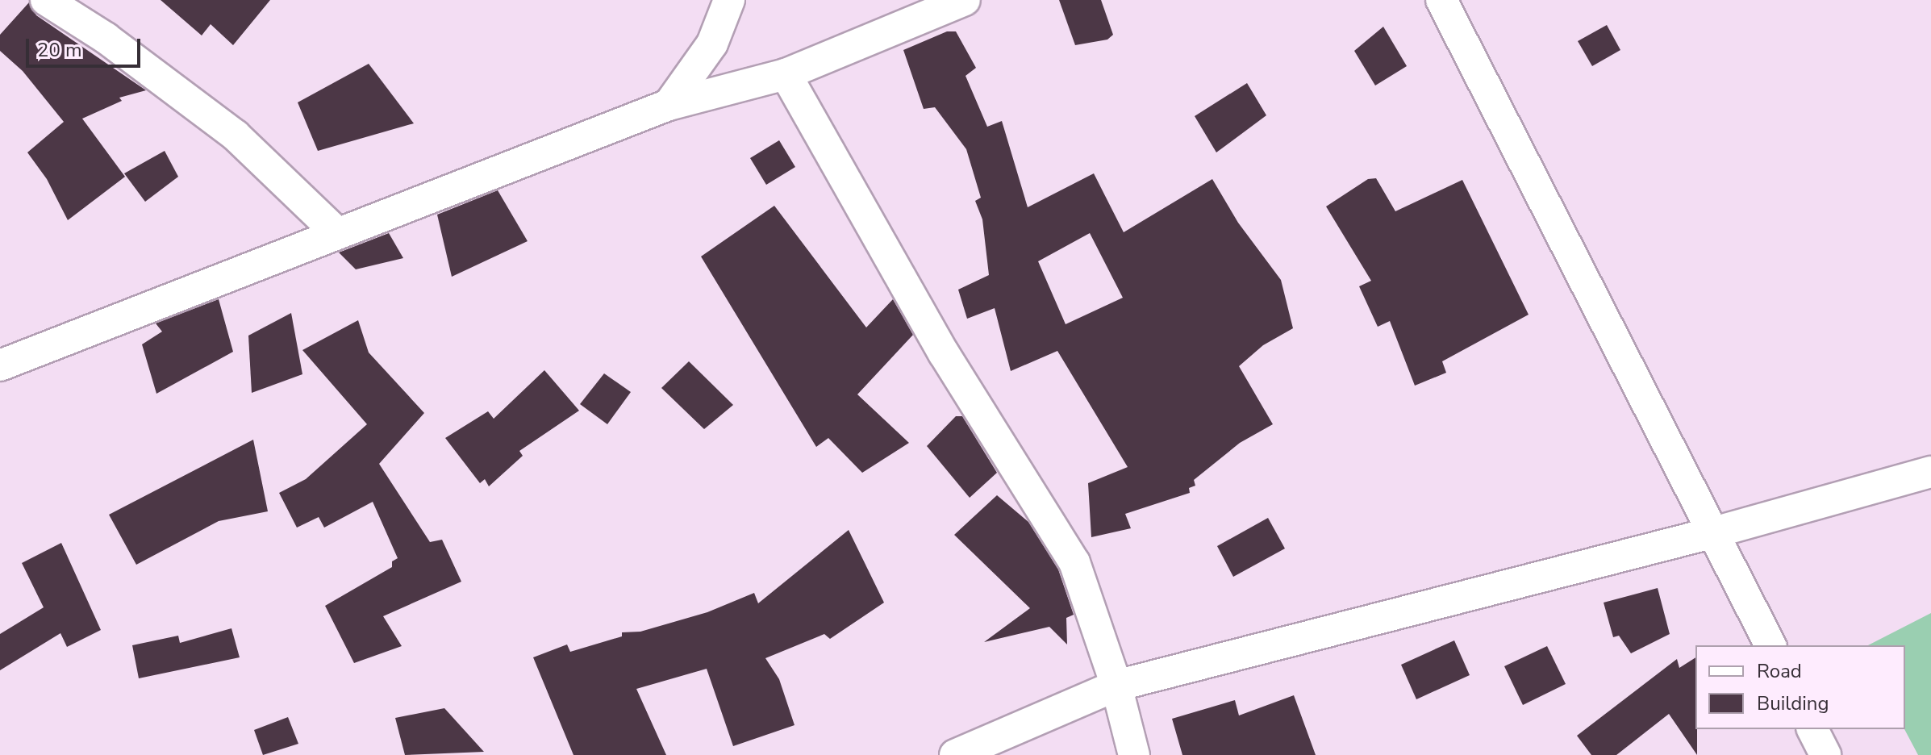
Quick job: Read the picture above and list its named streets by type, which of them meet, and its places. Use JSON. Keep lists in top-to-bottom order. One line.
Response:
{"legend":["Road","Building"],"scale_bar":"20 m"}
